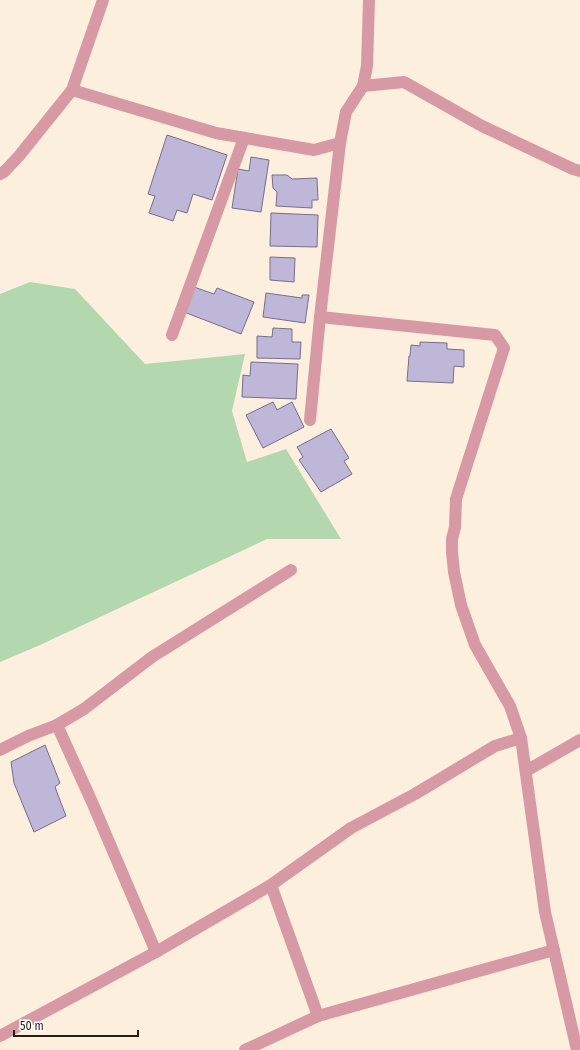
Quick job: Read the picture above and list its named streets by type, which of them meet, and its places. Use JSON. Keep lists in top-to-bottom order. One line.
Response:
{"scale_bar":"50 m"}
